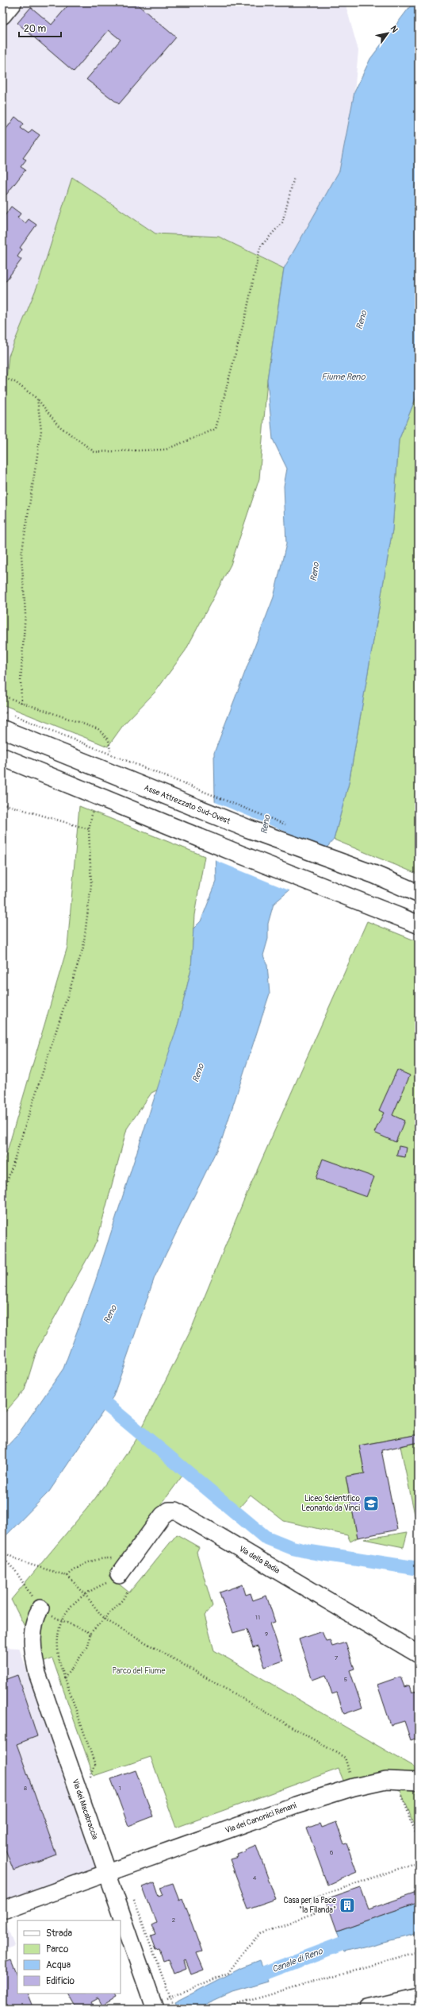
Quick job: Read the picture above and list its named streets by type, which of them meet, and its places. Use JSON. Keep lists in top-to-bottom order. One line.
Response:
{"streets":{"main road":["Asse Attrezzato Sud-Ovest"],"street":["Via della Badia","Via dei Macabraccia","Via dei Canonici Renani"]},"crossings":[["Via dei Macabraccia","Via dei Canonici Renani"]],"water":["Reno","Fiume Reno","Canale di Reno"],"parks":["Parco del Fiume"],"places":{"school or university":["Liceo Scientifico Leonardo da Vinci"],"building":["Casa per la Pace \"la Filanda\""]},"house_numbers":["11","9","7","5","8","1","6","4","2"],"legend":["Strada","Parco","Acqua","Edificio"],"scale_bar":"20 m","north":"top right"}
